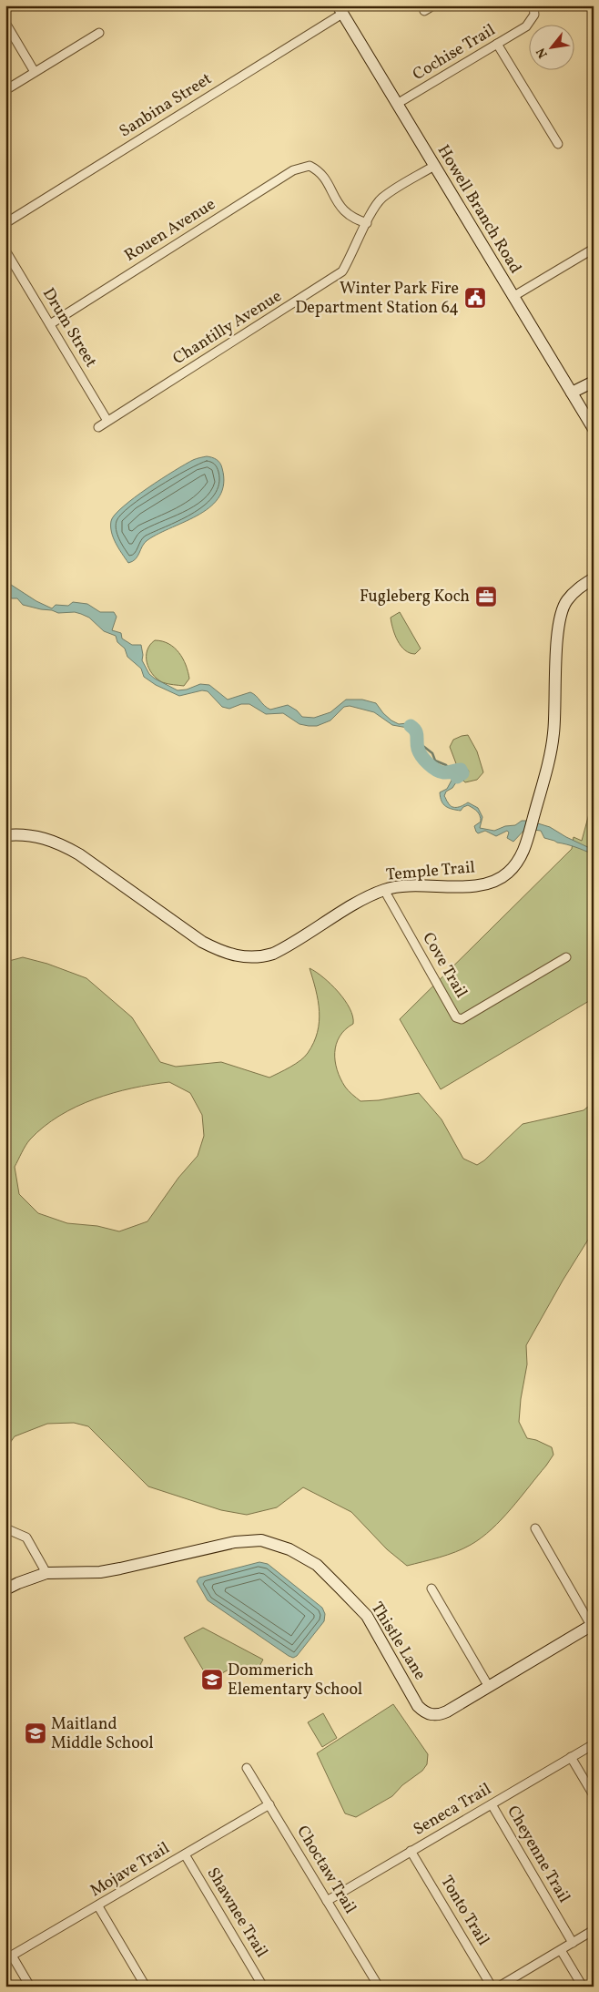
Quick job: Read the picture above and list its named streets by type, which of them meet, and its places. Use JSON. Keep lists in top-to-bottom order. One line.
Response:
{"streets":{"street":["Cochise Trail","Sanbina Street","Howell Branch Road","Rouen Avenue","Drum Street","Chantilly Avenue","Temple Trail","Cove Trail","Thistle Lane","Seneca Trail","Cheyenne Trail","Mojave Trail","Choctaw Trail","Tonto Trail","Shawnee Trail"]},"crossings":[["Cochise Trail","Howell Branch Road"],["Sanbina Street","Howell Branch Road"],["Howell Branch Road","Chantilly Avenue"],["Rouen Avenue","Drum Street"],["Rouen Avenue","Chantilly Avenue"],["Drum Street","Chantilly Avenue"],["Temple Trail","Cove Trail"],["Seneca Trail","Cheyenne Trail"],["Seneca Trail","Choctaw Trail"],["Seneca Trail","Tonto Trail"],["Mojave Trail","Choctaw Trail"],["Mojave Trail","Shawnee Trail"]],"places":{"public building":["Winter Park Fire Department Station 64"],"office":["Fugleberg Koch"],"school or university":["Dommerich Elementary School","Maitland Middle School"]},"north":"bottom left"}
